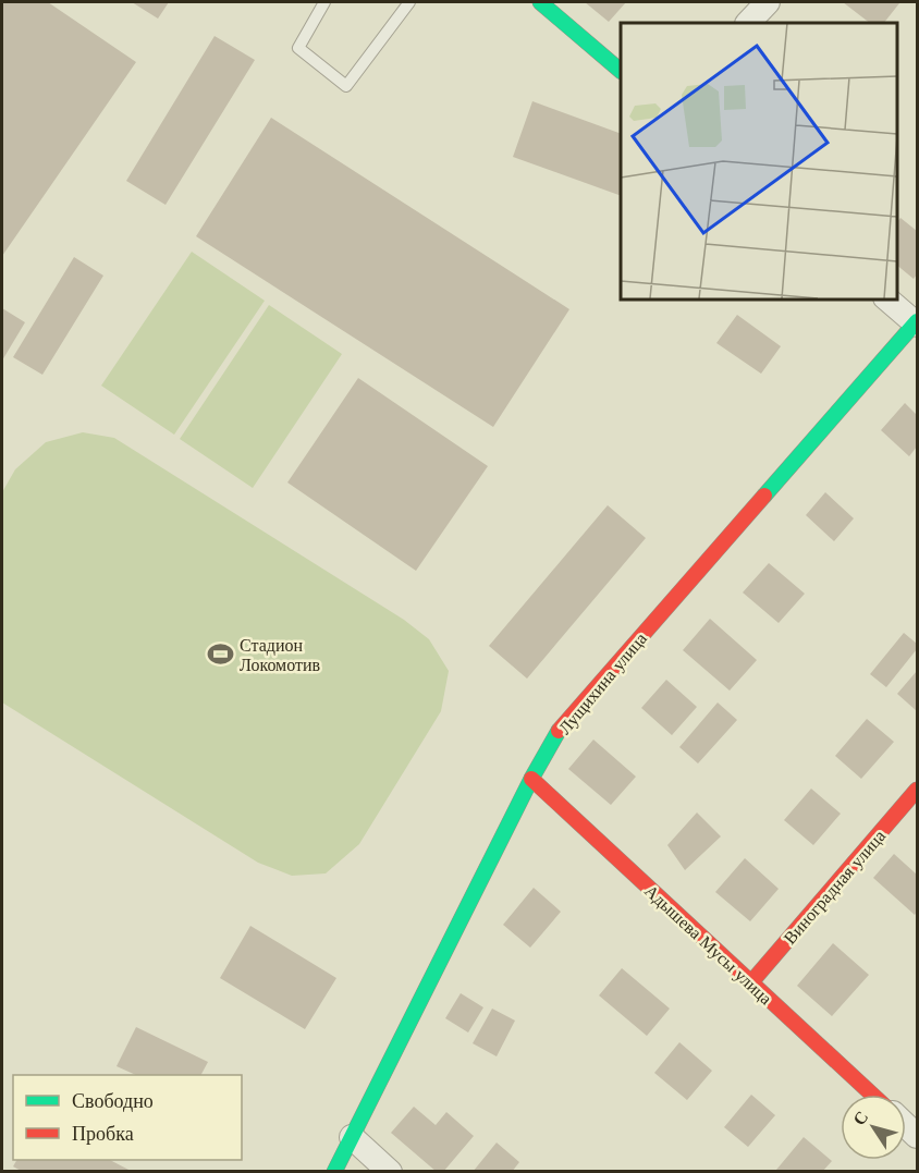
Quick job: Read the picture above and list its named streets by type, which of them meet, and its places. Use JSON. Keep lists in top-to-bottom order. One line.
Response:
{"streets":{"street":["Лущихина улица","Виноградная улица","Адышева Мусы улица"]},"crossings":[["Лущихина улица","Адышева Мусы улица"],["Виноградная улица","Адышева Мусы улица"]],"places":{"sports":["Стадион Локомотив"]},"legend":["Свободно","Пробка"],"north":"top left"}
